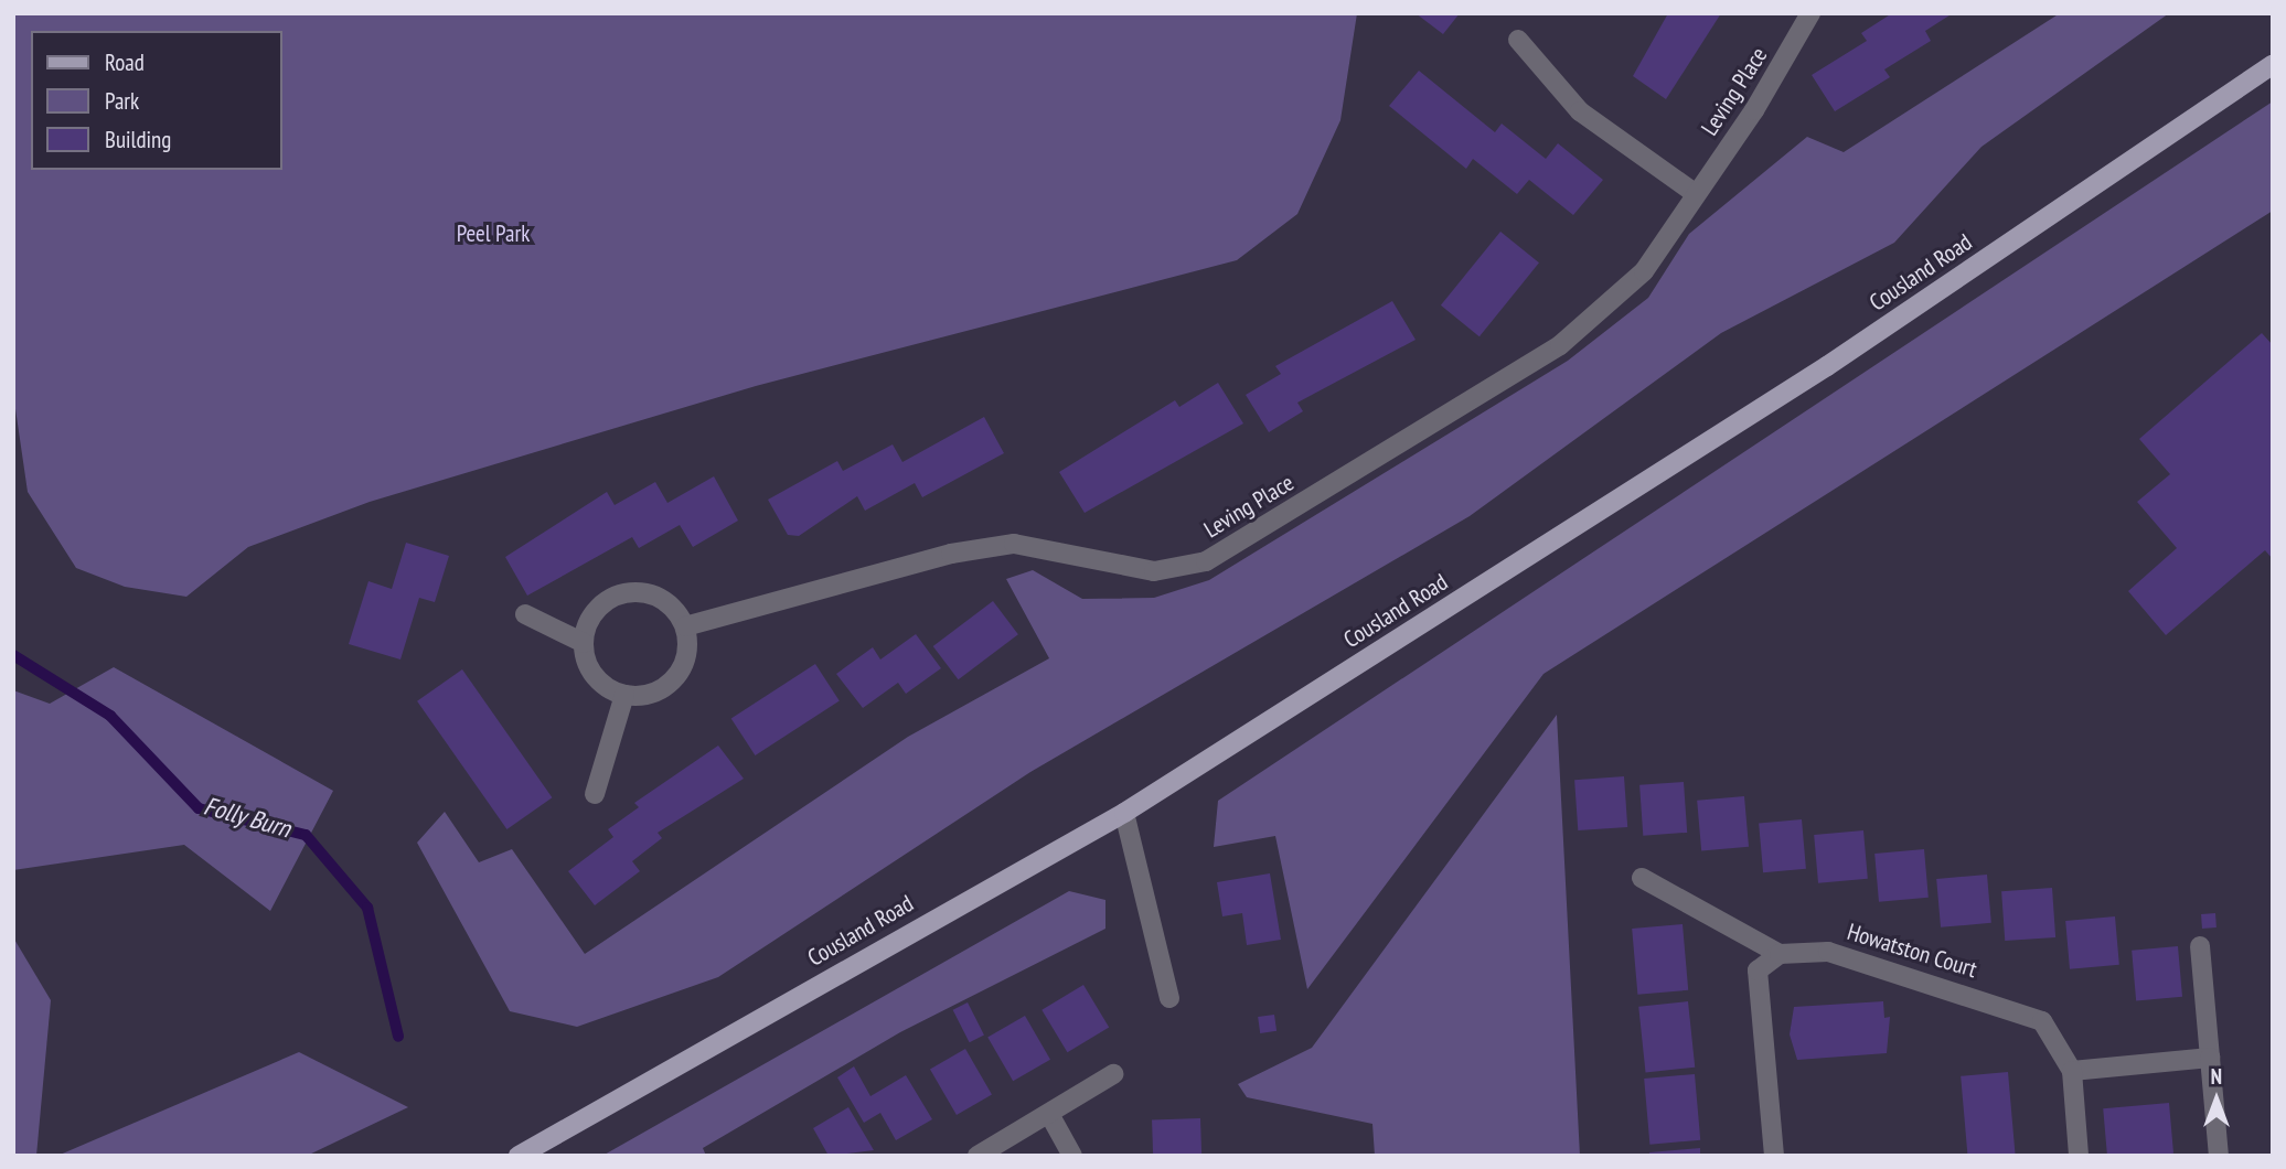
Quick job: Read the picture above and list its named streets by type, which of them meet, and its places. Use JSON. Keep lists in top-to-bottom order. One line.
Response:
{"streets":{"main road":["Cousland Road"],"street":["Leving Place","Howatston Court"]},"water":["Folly Burn"],"parks":["Peel Park"],"legend":["Road","Park","Building"],"north":"top"}
